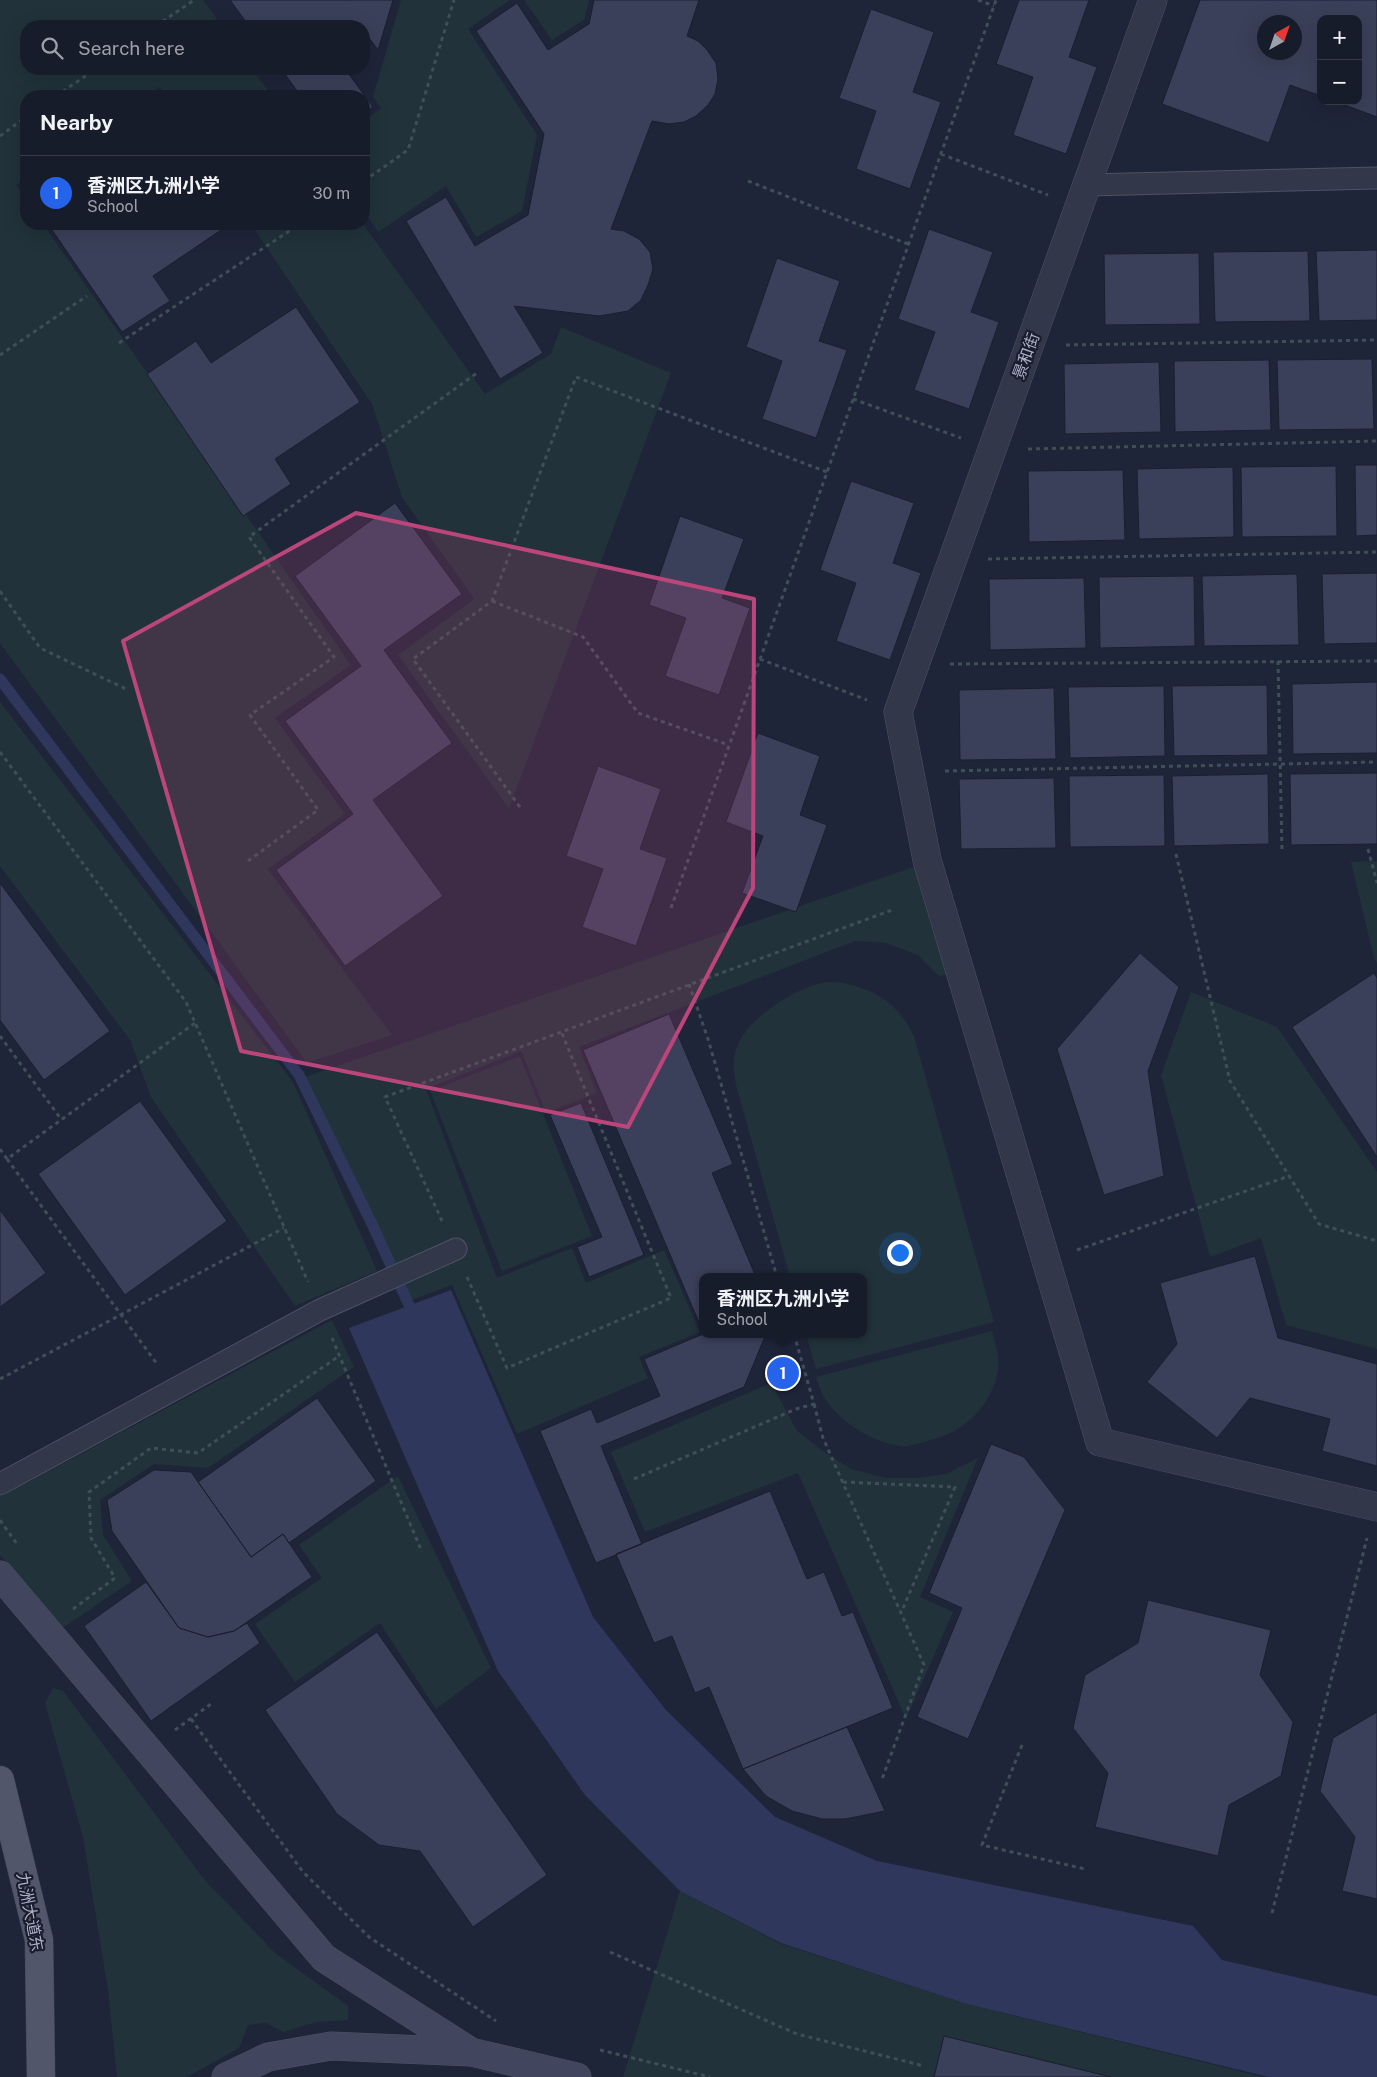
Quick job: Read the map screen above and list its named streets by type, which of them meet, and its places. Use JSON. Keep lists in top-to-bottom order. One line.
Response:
{"streets":{"main road":["九洲大道东"],"street":["景和街"]},"north":"top right","page":{"map_buttons":["+","−"],"search":"Search here","heading":"Nearby","list":[{"mark":"1","name":"香洲区九洲小学","note":"School","value":"30 m"}],"popup":["香洲区九洲小学","School"],"pins":"1"}}
